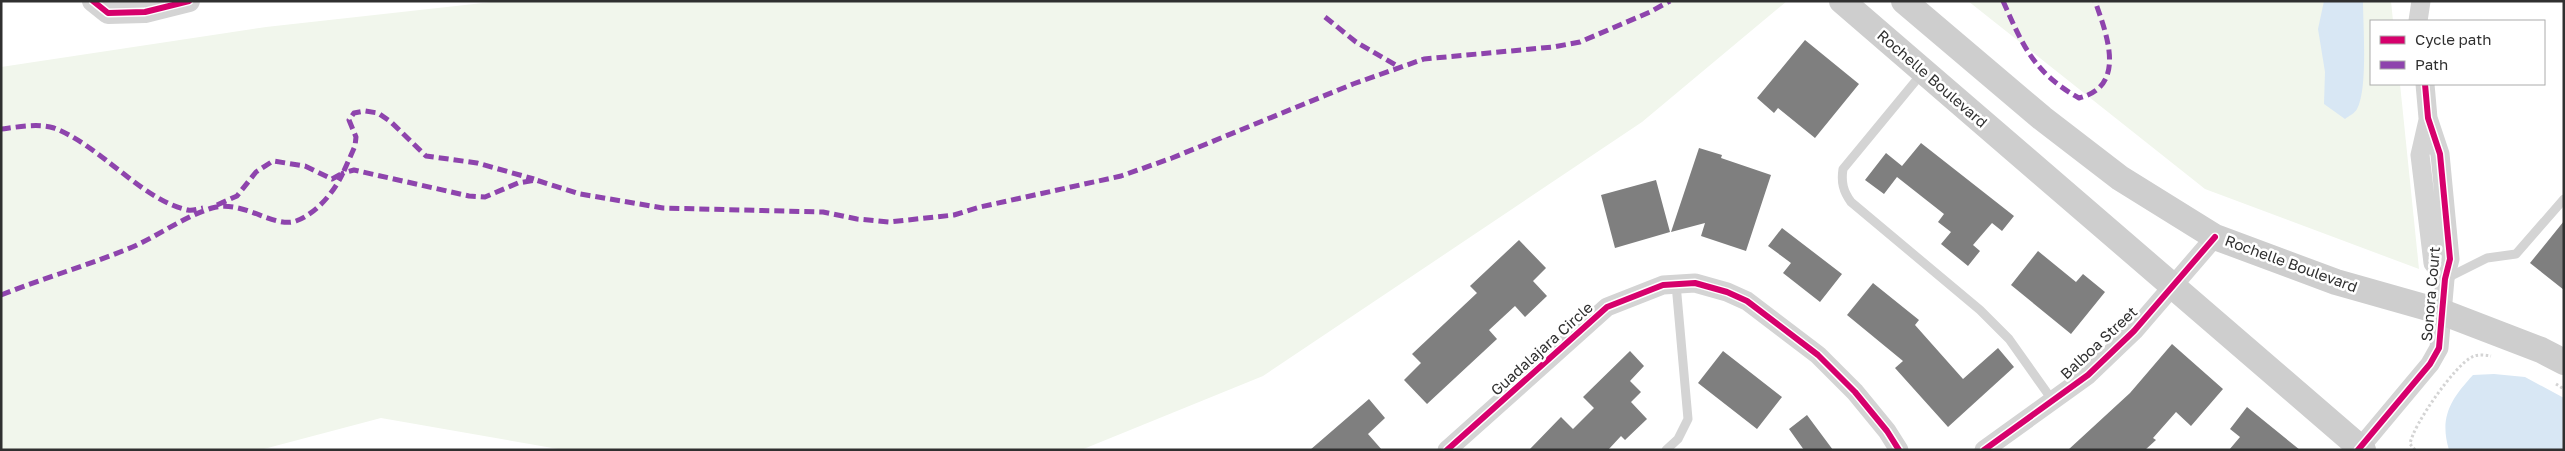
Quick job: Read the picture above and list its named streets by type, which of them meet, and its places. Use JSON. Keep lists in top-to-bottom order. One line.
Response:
{"streets":{"main road":["Rochelle Boulevard"],"street":["Sonora Court","Balboa Street","Guadalajara Circle"]},"crossings":[["Rochelle Boulevard","Sonora Court"],["Rochelle Boulevard","Balboa Street"]],"legend":["Cycle path","Path"]}
